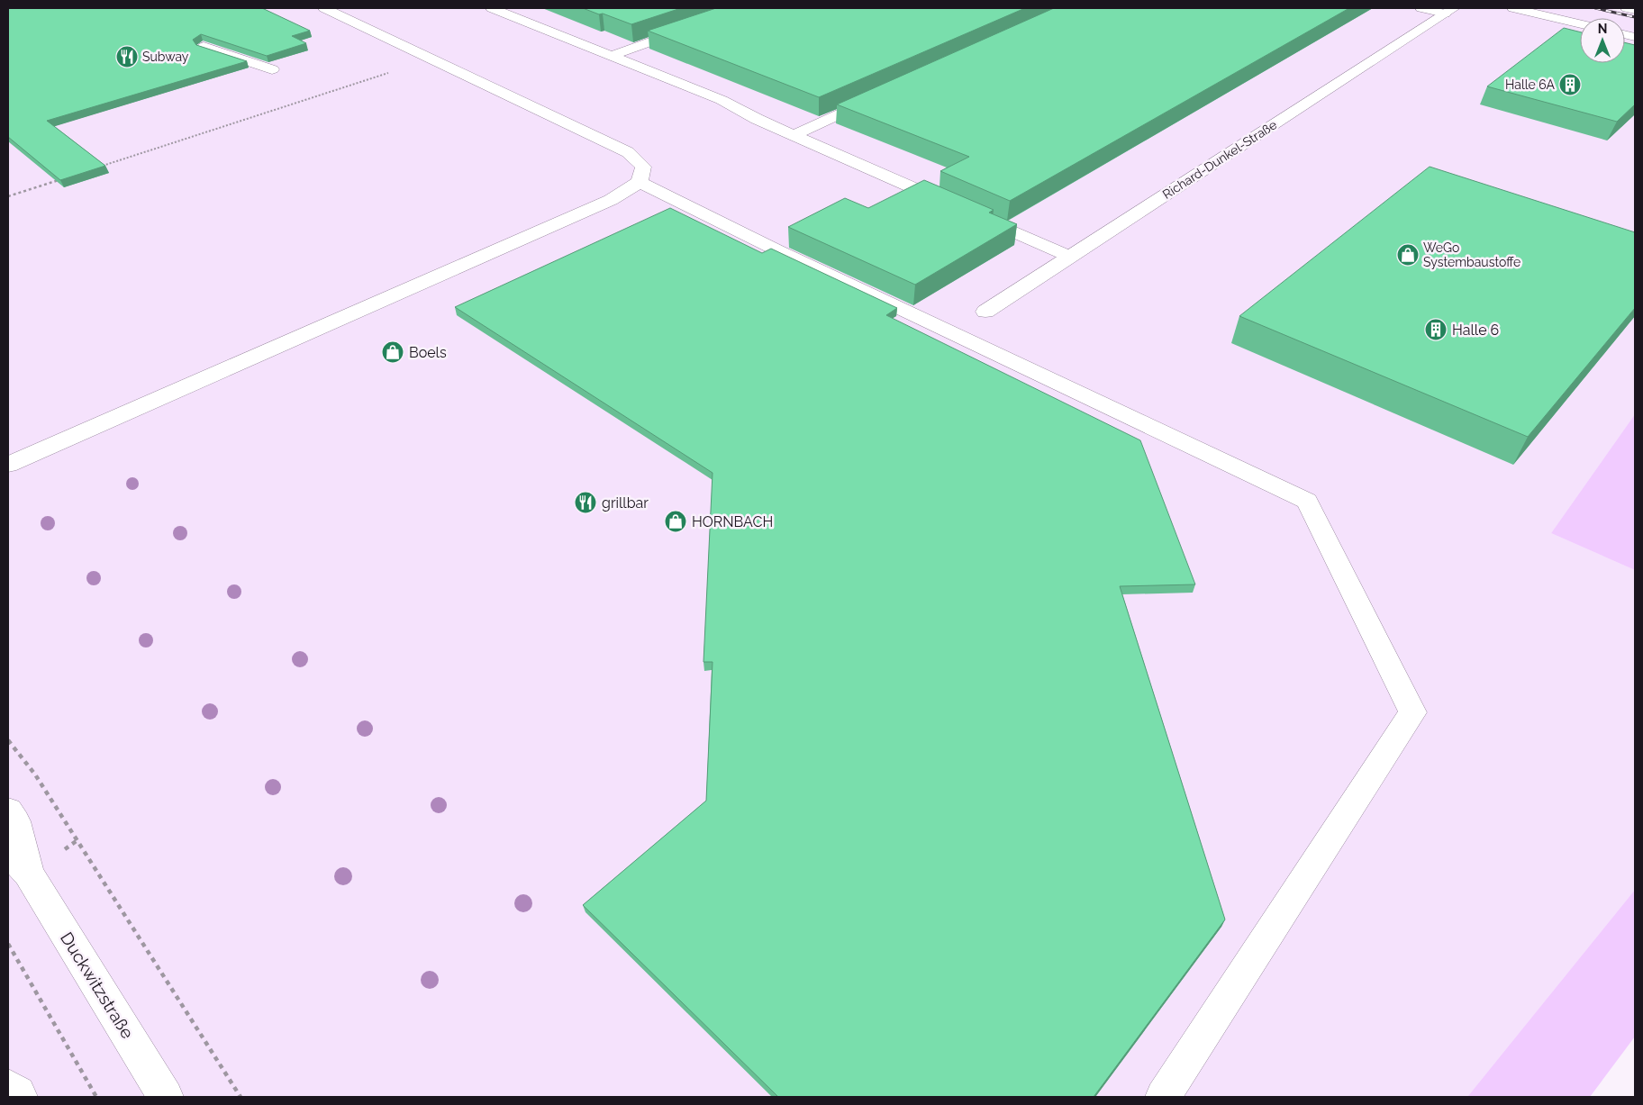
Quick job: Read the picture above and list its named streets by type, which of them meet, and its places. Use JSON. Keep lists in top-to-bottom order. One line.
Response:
{"streets":{"street":["Richard-Dunkel-Straße","Duckwitzstraße"]},"places":{"restaurant":["Subway","grillbar"],"building":["Halle 6A","Halle 6"],"shop":["WeGo Systembaustoffe","Boels","HORNBACH"]},"north":"top"}
